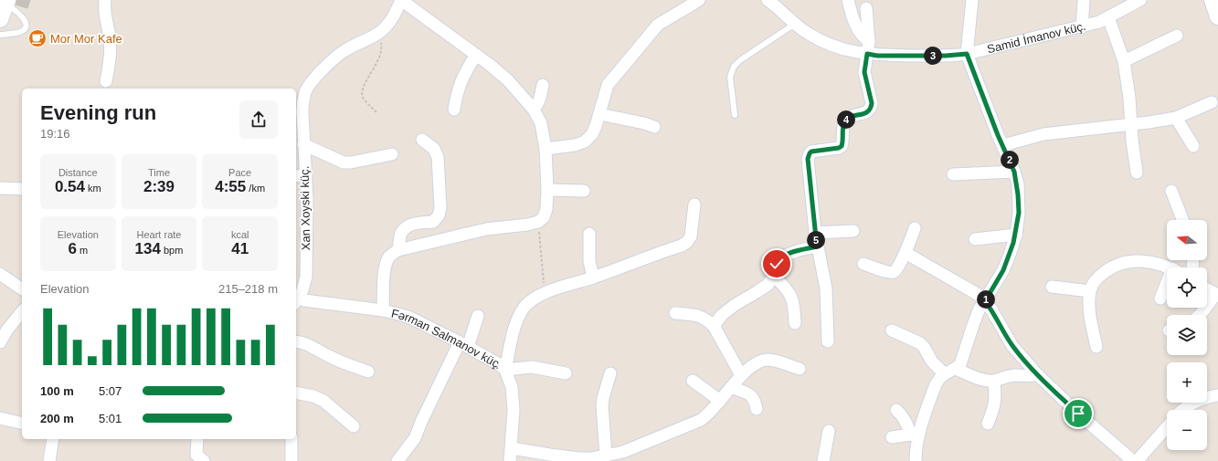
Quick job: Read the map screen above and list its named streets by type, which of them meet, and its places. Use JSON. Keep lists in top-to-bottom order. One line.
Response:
{"streets":{"street":["Samid İmanov küç.","Xan Xoyski küç.","Fərman Salmanov küç."]},"places":{"cafe":["Mor Mor Kafe"]},"north":"left","page":{"pins":["3","4","2","5","1"],"heading":["Evening run","19:16"],"stats":[["Distance","0.54 km"],["Time","2:39"],["Pace","4:55 /km"],["Elevation","6 m"],["Heart rate","134 bpm"],["kcal","41"]],"map_buttons":["+","−"],"chart":["Elevation","215–218 m"],"list":[{"name":"100 m","note":"5:07"},{"name":"200 m","note":"5:01"}]}}
